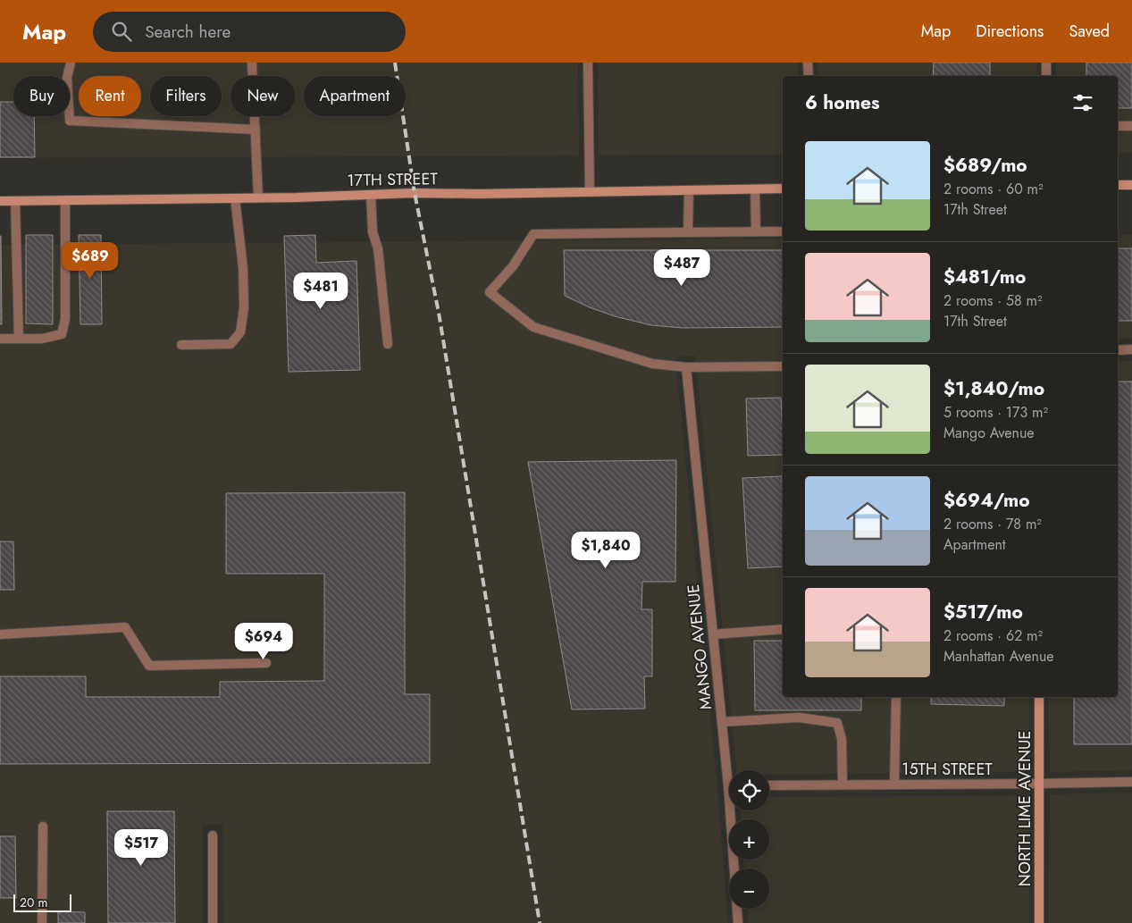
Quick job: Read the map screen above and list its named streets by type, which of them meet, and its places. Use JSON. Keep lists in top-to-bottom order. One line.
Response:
{"streets":{"main road":["17TH STREET","NORTH LIME AVENUE"],"street":["MANGO AVENUE","15TH STREET"]},"crossings":[["15TH STREET","NORTH LIME AVENUE"]],"scale_bar":"20 m","page":{"header":"Map","search":"Search here","nav":["Map","Directions","Saved"],"chip":["Buy","Rent","Filters","New","Apartment"],"heading":"6 homes","list":[{"name":"$689/mo","note":"2 rooms · 60 m² · 17th Street"},{"name":"$481/mo","note":"2 rooms · 58 m² · 17th Street"},{"name":"$1,840/mo","note":"5 rooms · 173 m² · Mango Avenue"},{"name":"$694/mo","note":"2 rooms · 78 m² · Apartment"},{"name":"$517/mo","note":"2 rooms · 62 m² · Manhattan Avenue"}],"price":["$689","$487","$481","$1,840","$694","$517"],"map_buttons":["+","−"],"scale":"20 m"}}
